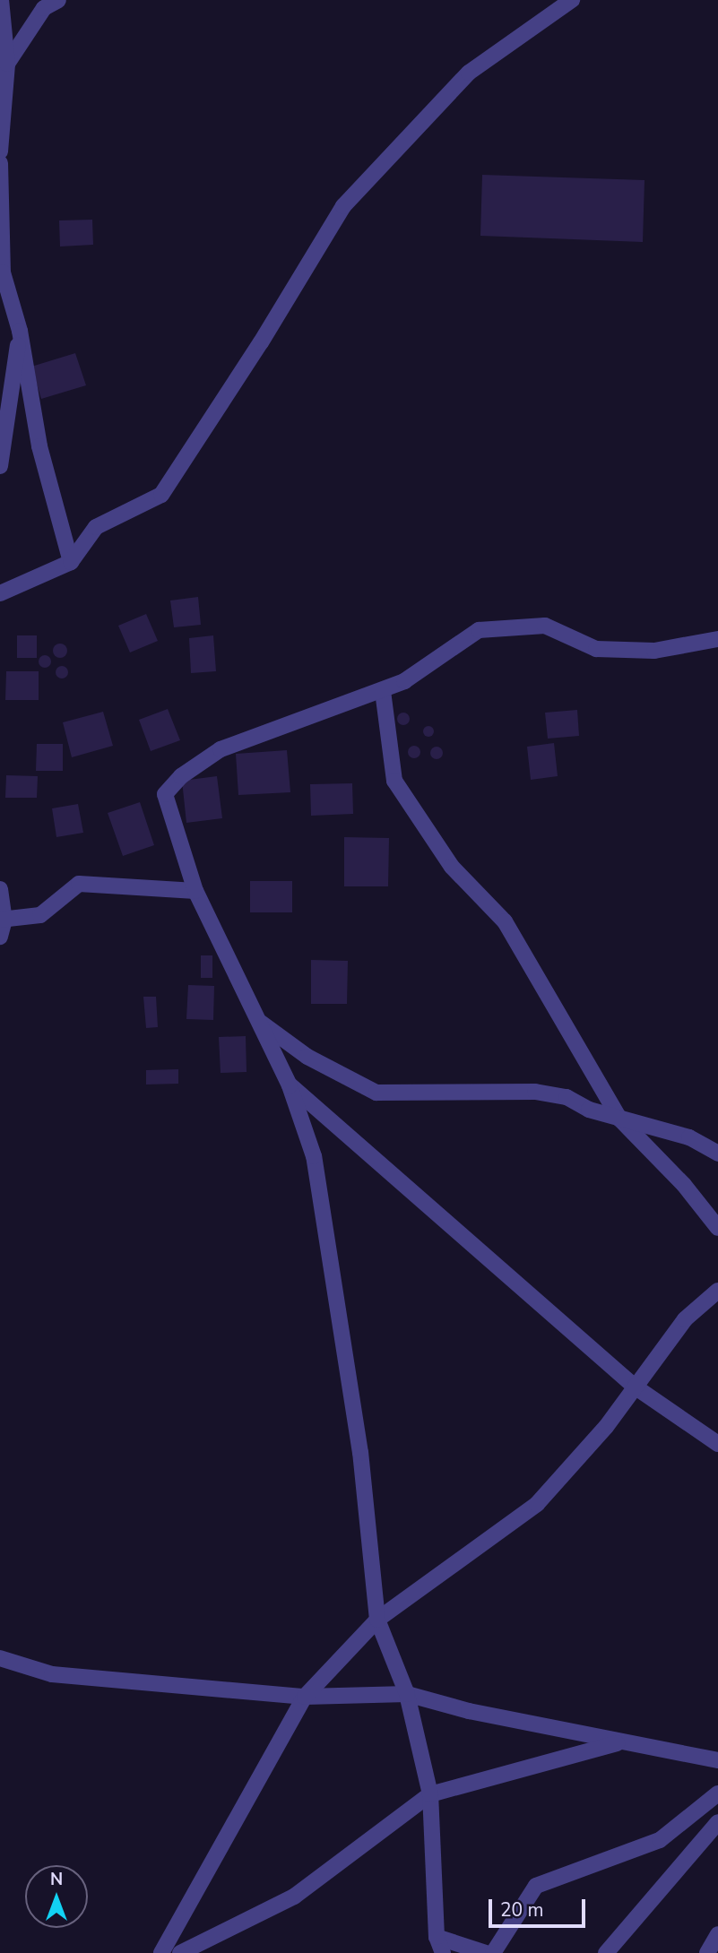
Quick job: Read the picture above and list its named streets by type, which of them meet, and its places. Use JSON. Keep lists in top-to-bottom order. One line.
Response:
{"scale_bar":"20 m","north":"top"}
